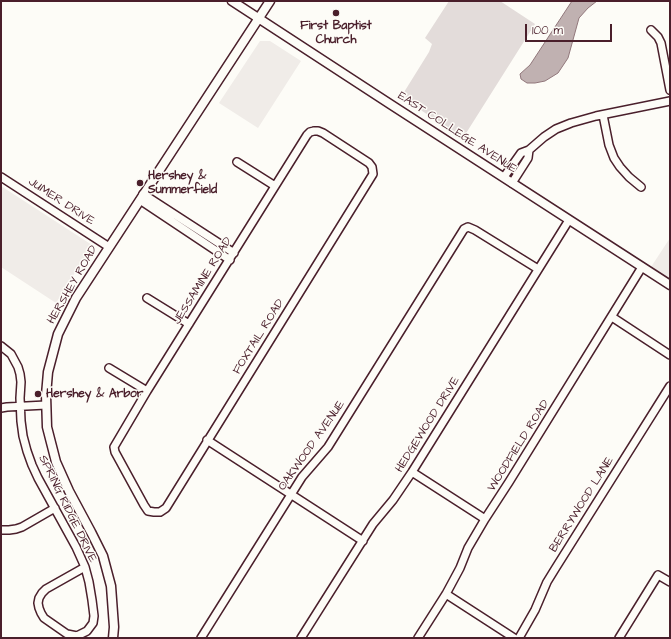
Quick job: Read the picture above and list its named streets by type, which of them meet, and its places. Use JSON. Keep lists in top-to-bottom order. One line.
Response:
{"streets":{"main road":["EAST COLLEGE AVENUE","HERSHEY ROAD"],"street":["JUMER DRIVE","JESSAMINE ROAD","FOXTAIL ROAD","HEDGEWOOD DRIVE","OAKWOOD AVENUE","WOODFIELD ROAD","BERRYWOOD LANE","SPRING RIDGE DRIVE"]},"crossings":[["EAST COLLEGE AVENUE","HERSHEY ROAD"],["EAST COLLEGE AVENUE","HEDGEWOOD DRIVE"],["EAST COLLEGE AVENUE","WOODFIELD ROAD"],["JUMER DRIVE","HERSHEY ROAD"],["JESSAMINE ROAD","FOXTAIL ROAD"],["HEDGEWOOD DRIVE","OAKWOOD AVENUE"]],"places":["First Baptist Church","Hershey & Summerfield","Hershey & Arbor"],"scale_bar":"100 m"}
